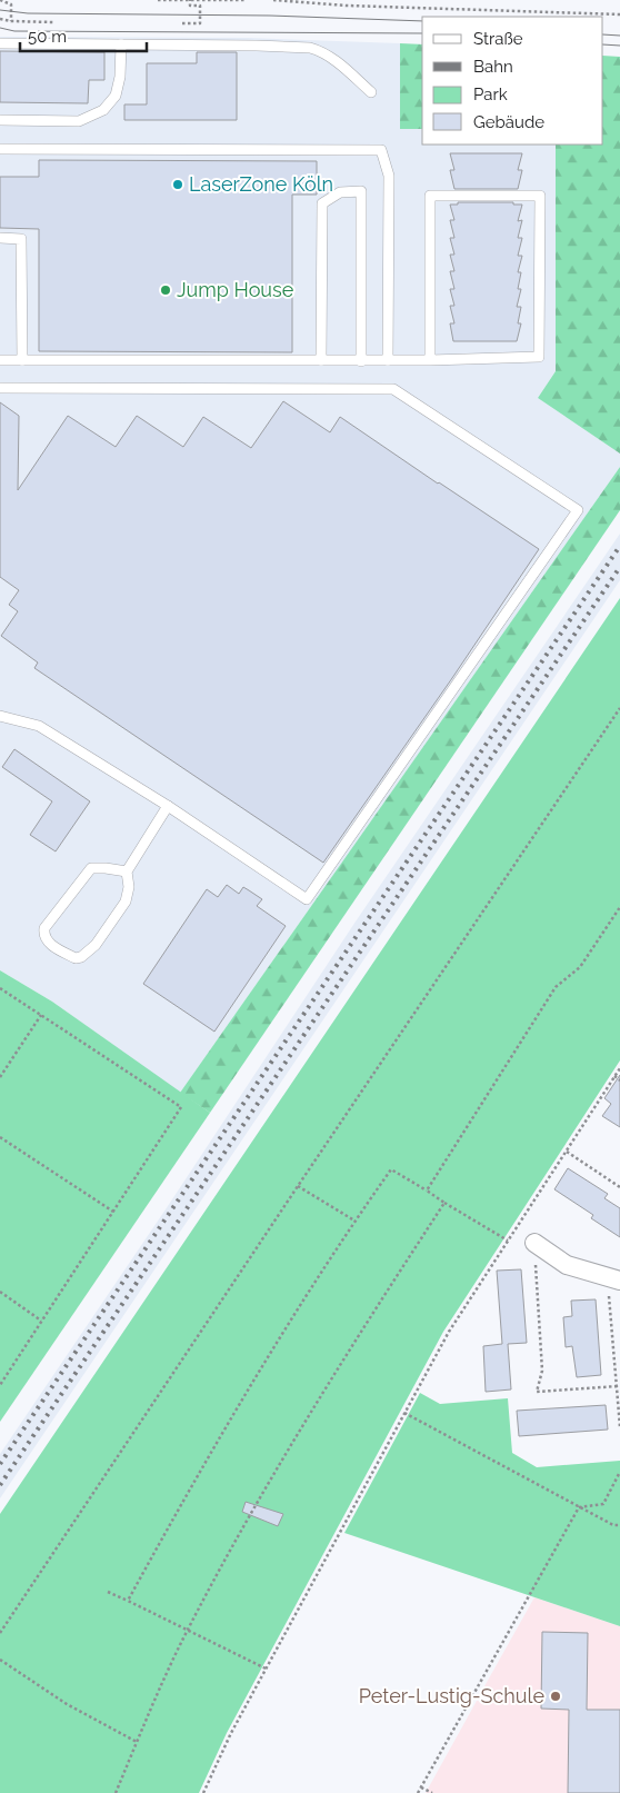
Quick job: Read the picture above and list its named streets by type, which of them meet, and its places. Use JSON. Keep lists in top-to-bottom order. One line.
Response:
{"places":["LaserZone Köln","Jump House","Peter-Lustig-Schule"],"legend":["Straße","Bahn","Park","Gebäude"],"scale_bar":"50 m"}
